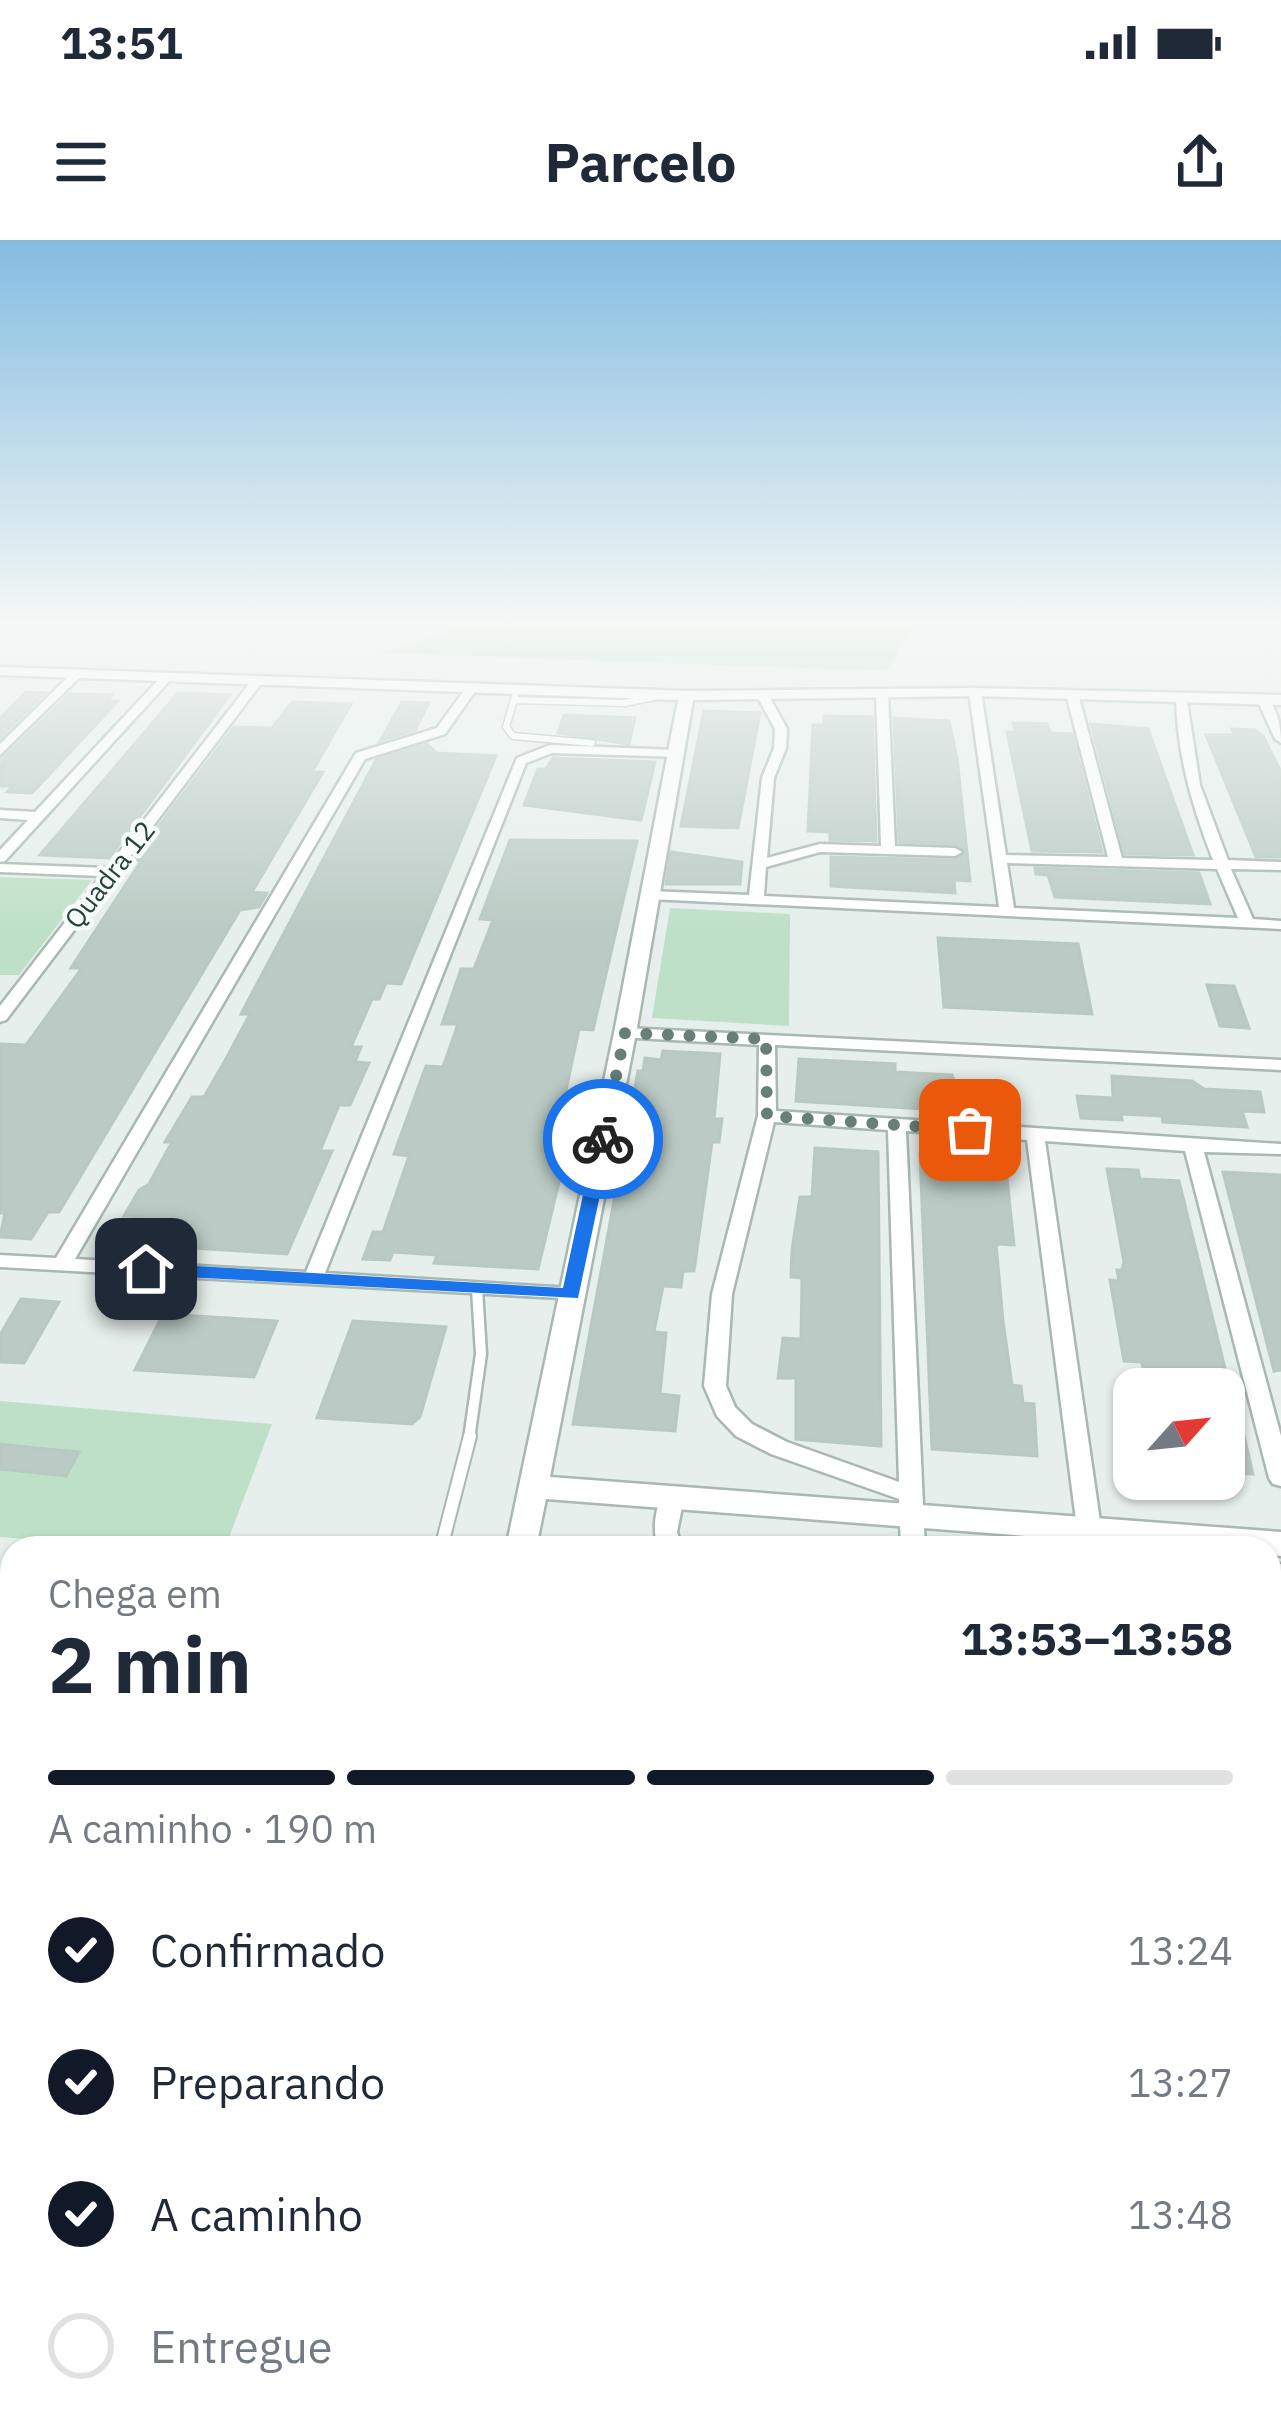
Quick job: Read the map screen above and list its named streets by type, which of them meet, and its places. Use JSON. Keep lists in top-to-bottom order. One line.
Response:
{"streets":{"street":["Quadra 12"]},"north":"top right","page":{"status":"13:51","header":"Parcelo","heading":["2 min","Chega em","13:53–13:58"],"bar":"A caminho · 190 m","list":[["Confirmado","13:24"],["Preparando","13:27"],["A caminho","13:48"],"Entregue"]}}
